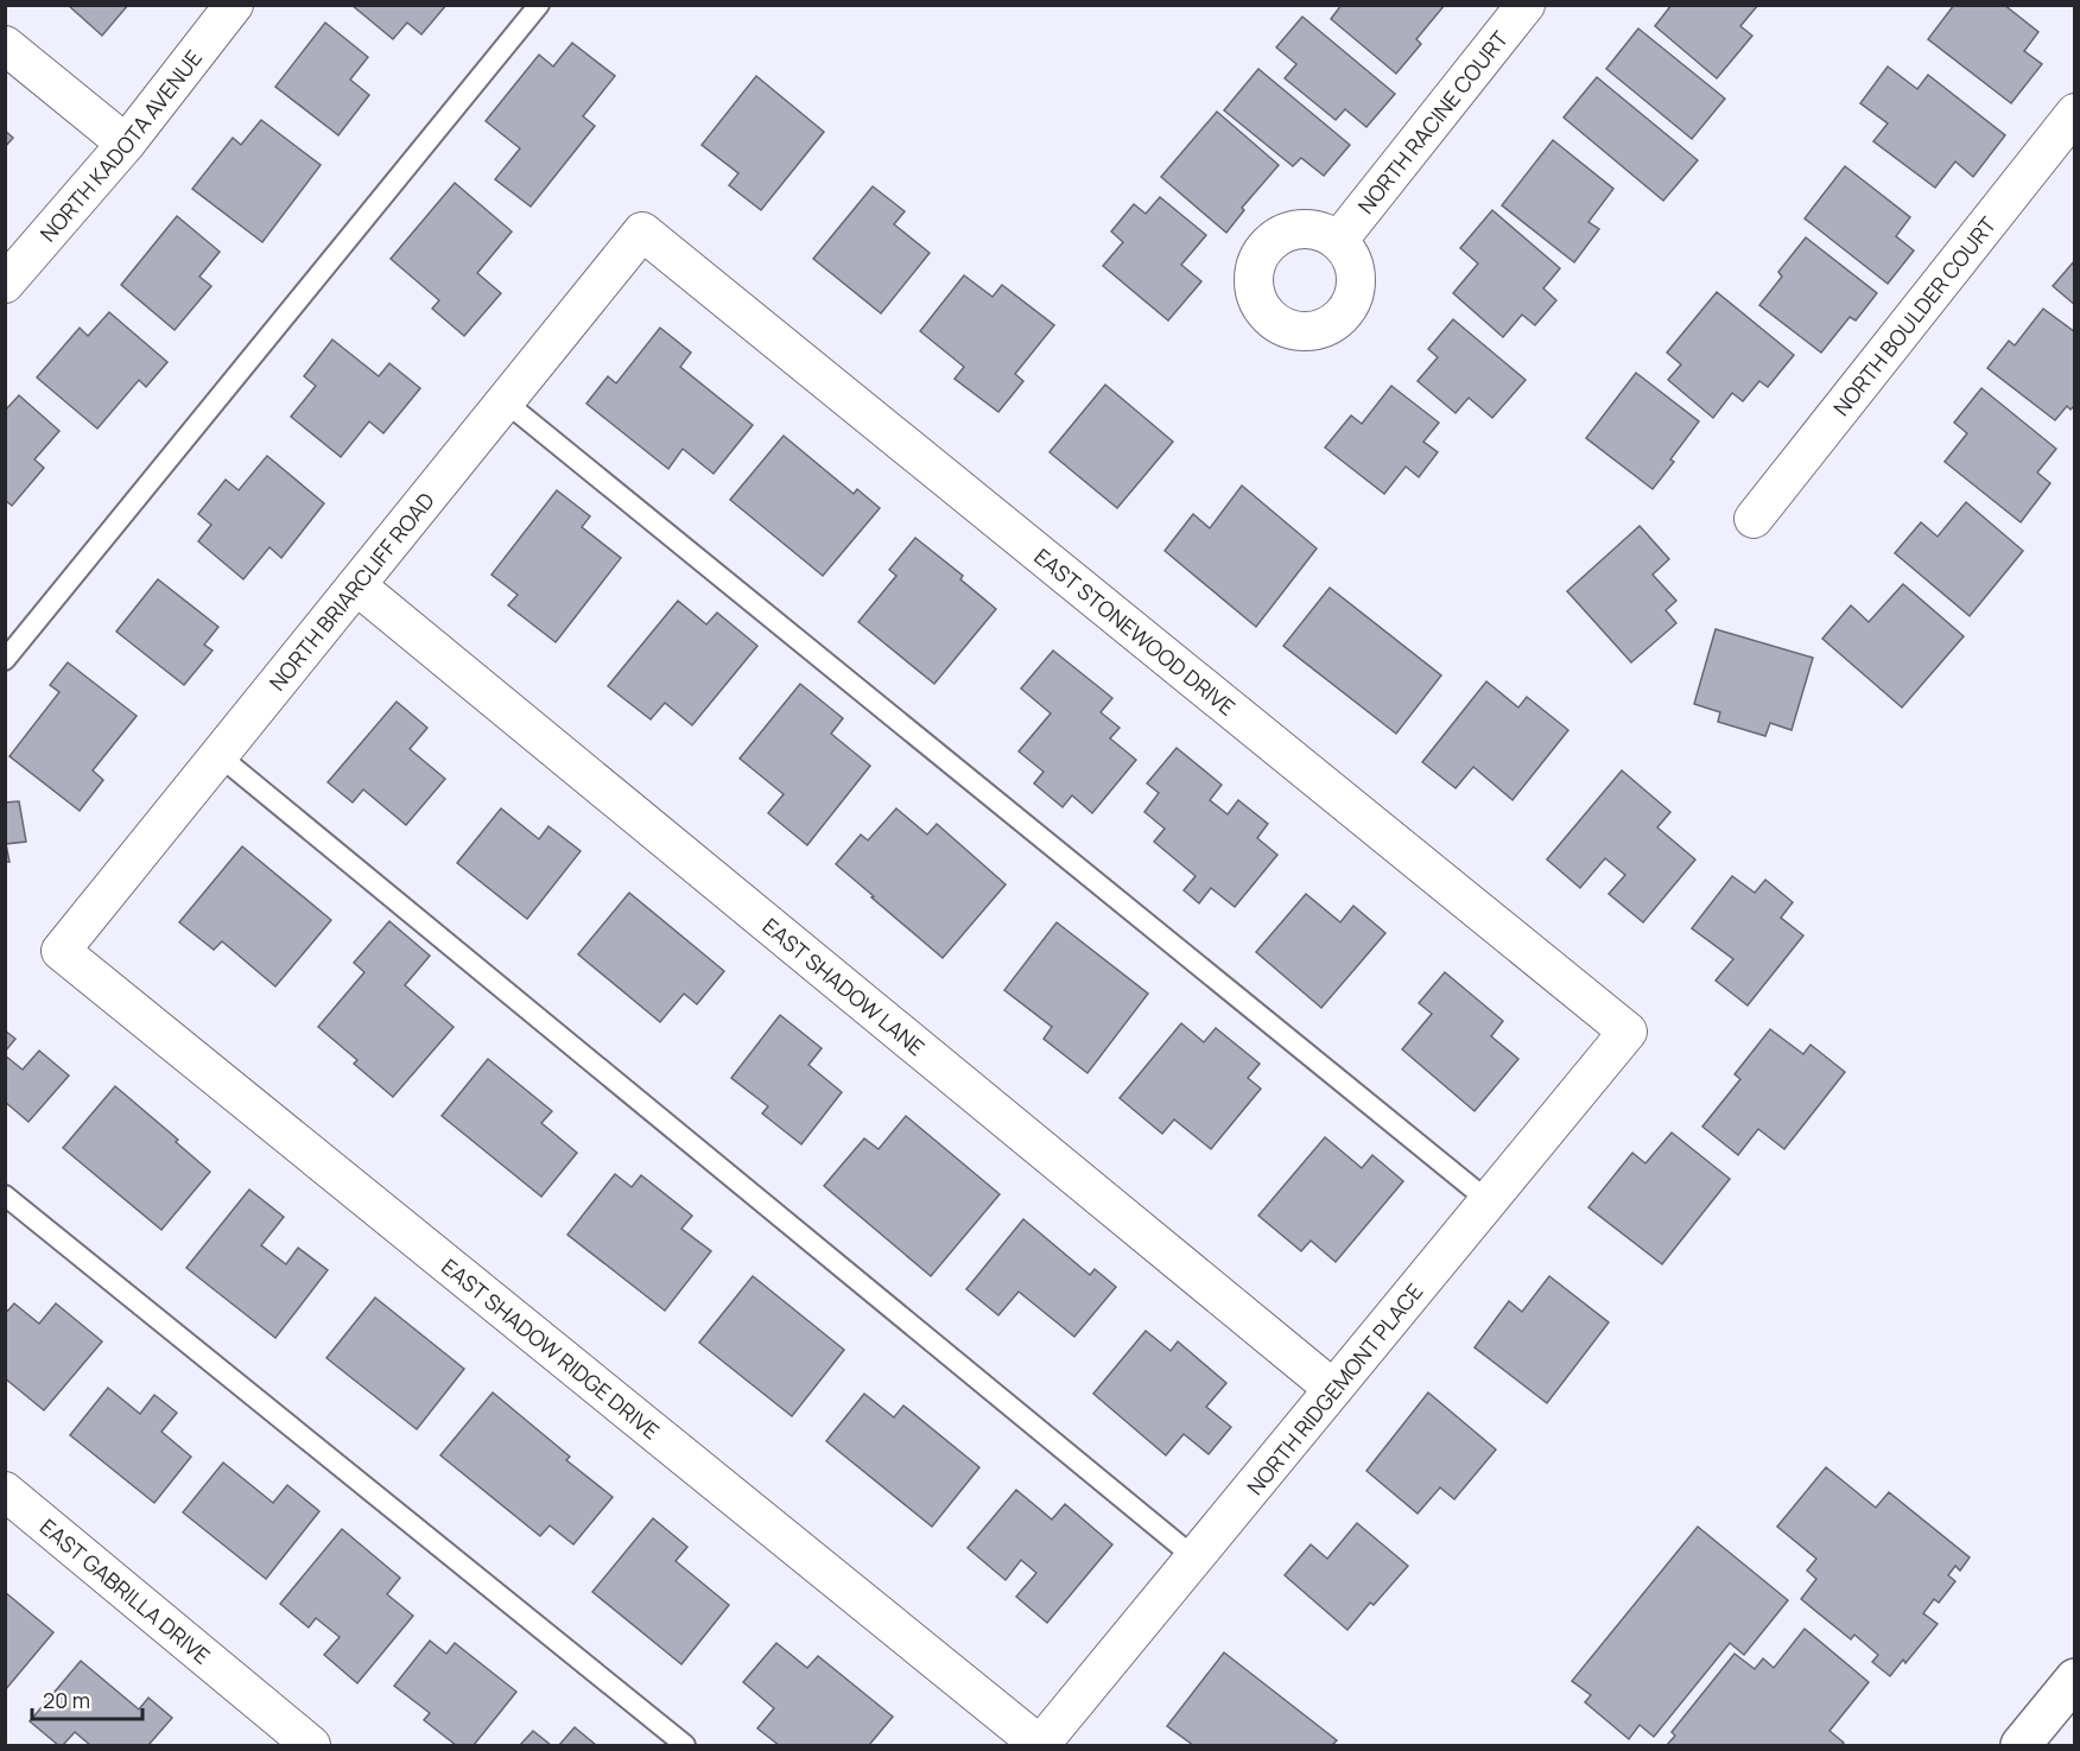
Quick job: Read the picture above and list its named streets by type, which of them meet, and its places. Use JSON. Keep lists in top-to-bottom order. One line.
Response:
{"streets":{"street":["NORTH RACINE COURT","NORTH KADOTA AVENUE","NORTH BOULDER COURT","NORTH BRIARCLIFF ROAD","EAST STONEWOOD DRIVE","EAST SHADOW LANE","EAST SHADOW RIDGE DRIVE","NORTH RIDGEMONT PLACE","EAST GABRILLA DRIVE"]},"crossings":[["NORTH BRIARCLIFF ROAD","EAST STONEWOOD DRIVE"],["NORTH BRIARCLIFF ROAD","EAST SHADOW LANE"],["NORTH BRIARCLIFF ROAD","EAST SHADOW RIDGE DRIVE"],["EAST STONEWOOD DRIVE","NORTH RIDGEMONT PLACE"],["EAST SHADOW LANE","NORTH RIDGEMONT PLACE"],["EAST SHADOW RIDGE DRIVE","NORTH RIDGEMONT PLACE"]],"scale_bar":"20 m"}
